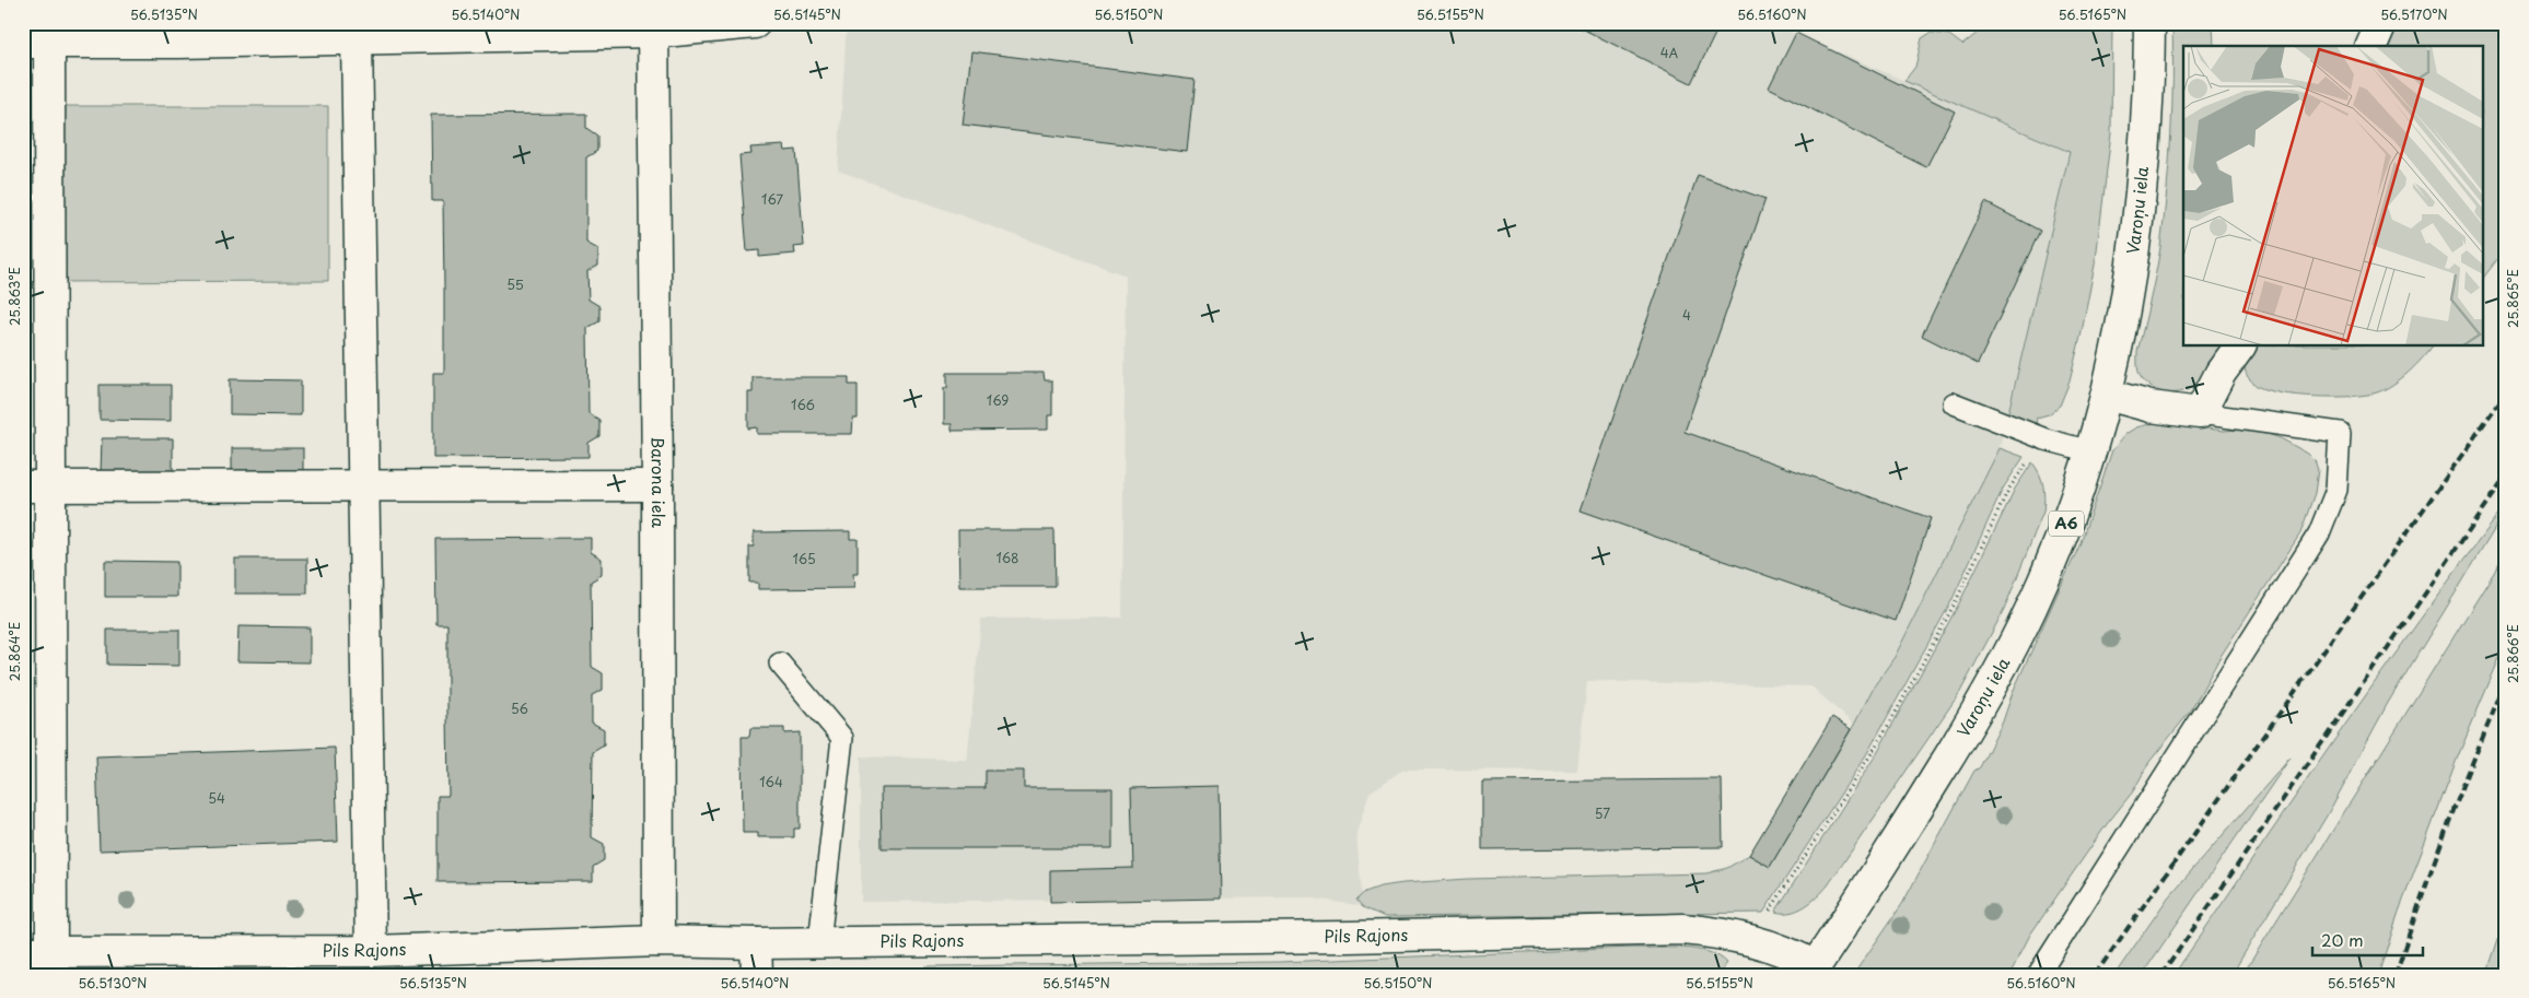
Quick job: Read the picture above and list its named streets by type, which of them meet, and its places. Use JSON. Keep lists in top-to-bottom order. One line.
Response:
{"streets":{"main road":["Varoņu iela","Barona iela","A6","Pils Rajons"]},"crossings":[["Varoņu iela","Pils Rajons"],["Barona iela","Pils Rajons"]],"house_numbers":["4A","167","55","4","169","166","168","165","56","164","54","57"],"scale_bar":"20 m","coordinates":["56.5135°N","56.5140°N","56.5145°N","56.5150°N","56.5155°N","56.5160°N","56.5165°N","56.5170°N","25.863°E","25.865°E","25.864°E","25.866°E","56.5130°N"]}
